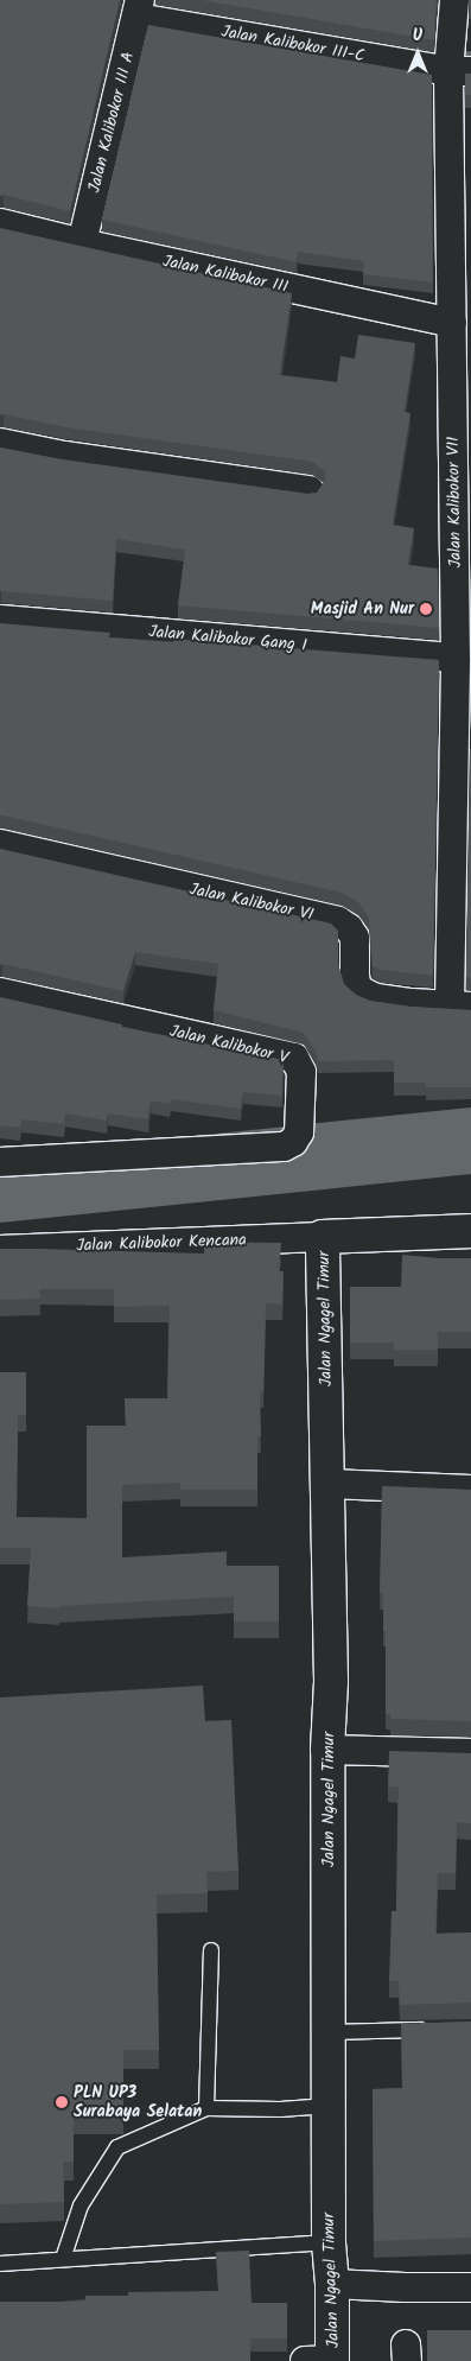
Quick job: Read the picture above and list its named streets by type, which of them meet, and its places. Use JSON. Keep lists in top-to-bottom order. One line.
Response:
{"streets":{"street":["Jalan Kalibokor III-C","Jalan Kalibokor III A","Jalan Kalibokor III","Jalan Kalibokor VII","Jalan Kalibokor Gang I","Jalan Kalibokor VI","Jalan Kalibokor V","Jalan Kalibokor Kencana","Jalan Ngagel Timur"]},"crossings":[["Jalan Kalibokor III-C","Jalan Kalibokor III A"],["Jalan Kalibokor III-C","Jalan Kalibokor VII"],["Jalan Kalibokor III A","Jalan Kalibokor III"],["Jalan Kalibokor III","Jalan Kalibokor VII"],["Jalan Kalibokor VII","Jalan Kalibokor Gang I"],["Jalan Kalibokor VII","Jalan Kalibokor VI"],["Jalan Kalibokor Kencana","Jalan Ngagel Timur"]],"places":["Masjid An Nur","PLN UP3 Surabaya Selatan"],"north":"top"}
